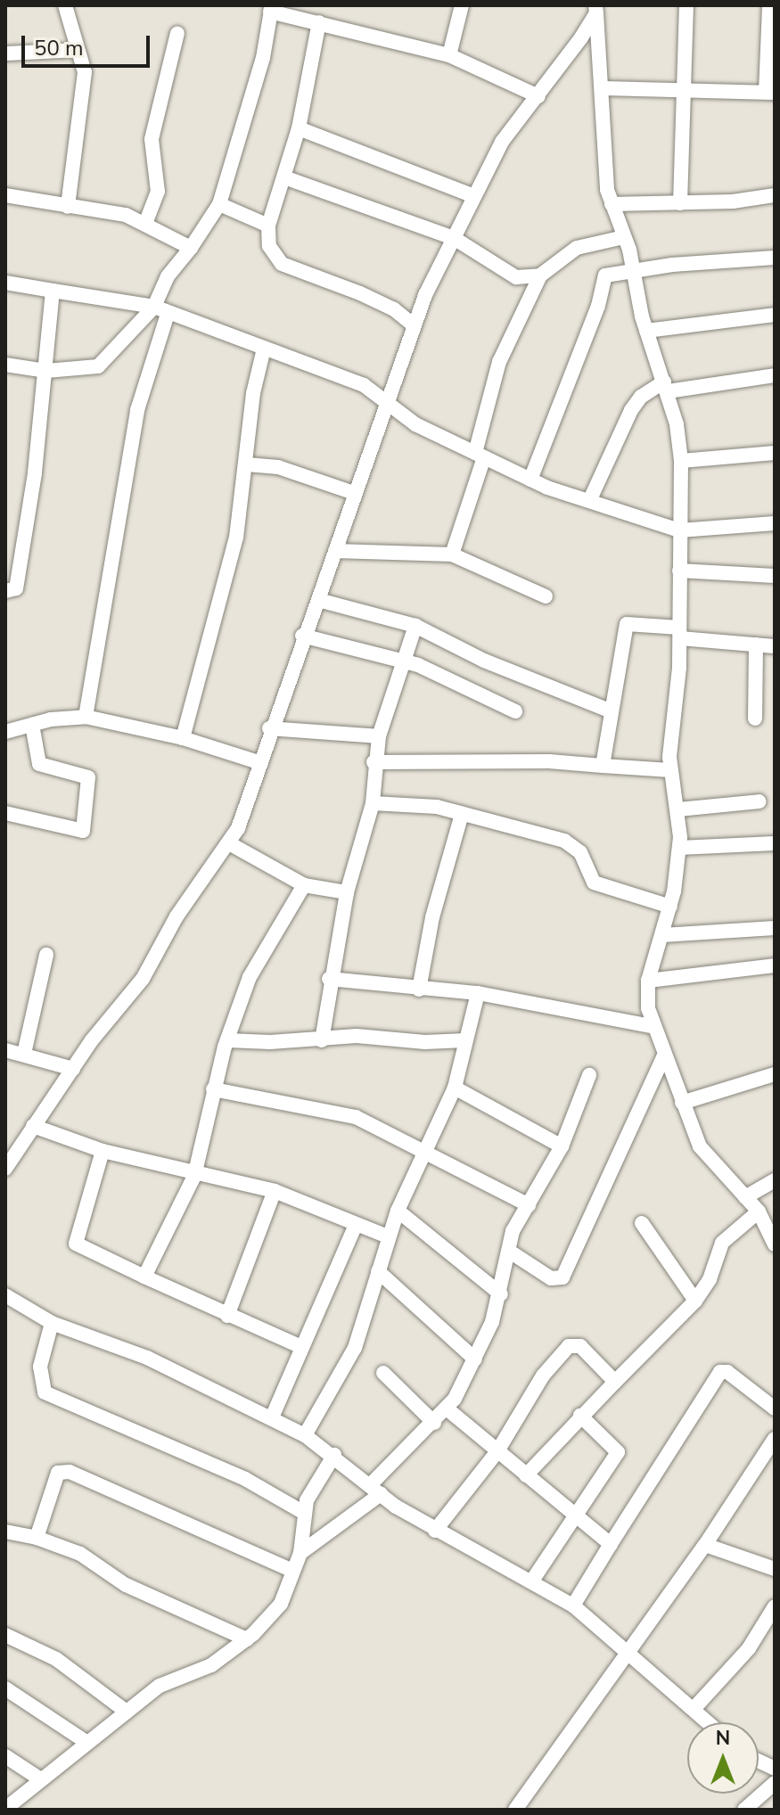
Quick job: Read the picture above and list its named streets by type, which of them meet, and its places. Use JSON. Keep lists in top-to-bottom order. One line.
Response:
{"scale_bar":"50 m","north":"top"}
